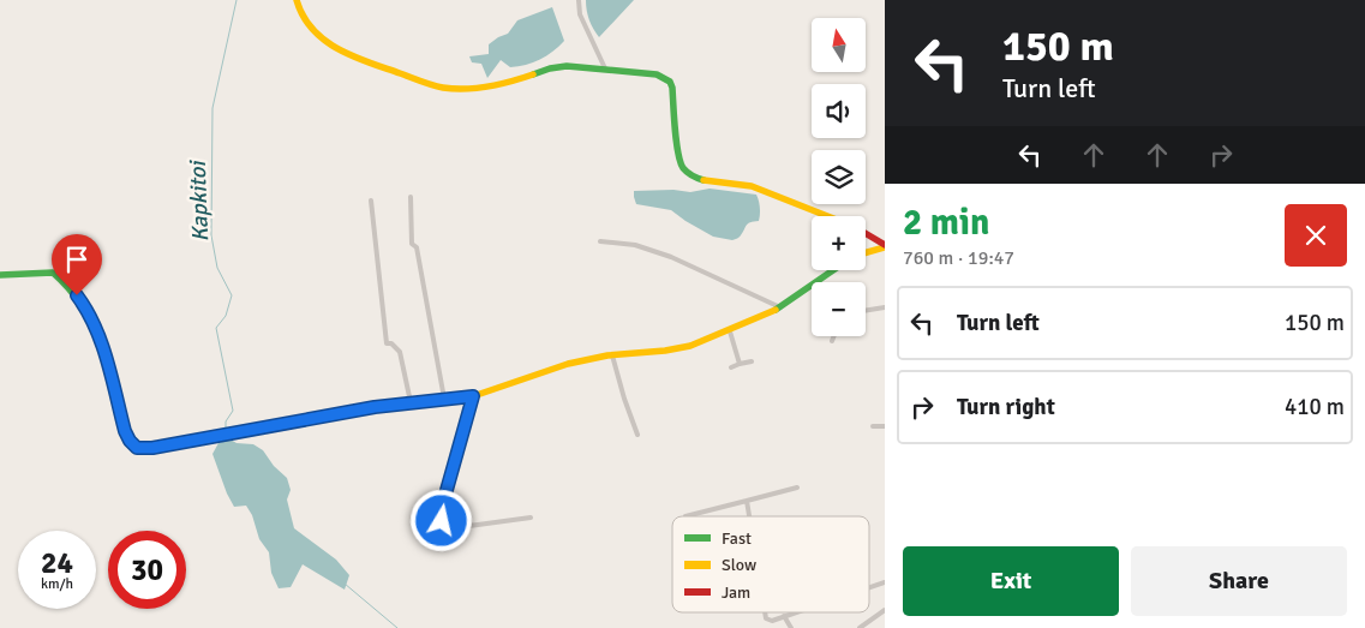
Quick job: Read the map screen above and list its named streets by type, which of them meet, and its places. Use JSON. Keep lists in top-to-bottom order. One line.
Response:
{"water":["Kapkitoi"],"legend":["Fast","Slow","Jam"],"north":"top","page":{"turn":["150 m","Turn left"],"map_buttons":["+","−"],"heading":["2 min","760 m · 19:47"],"list":[{"name":"Turn left","value":"150 m"},{"name":"Turn right","value":"410 m"}],"speed":"24 km/h","limit":"30","buttons":["Exit","Share"]}}
